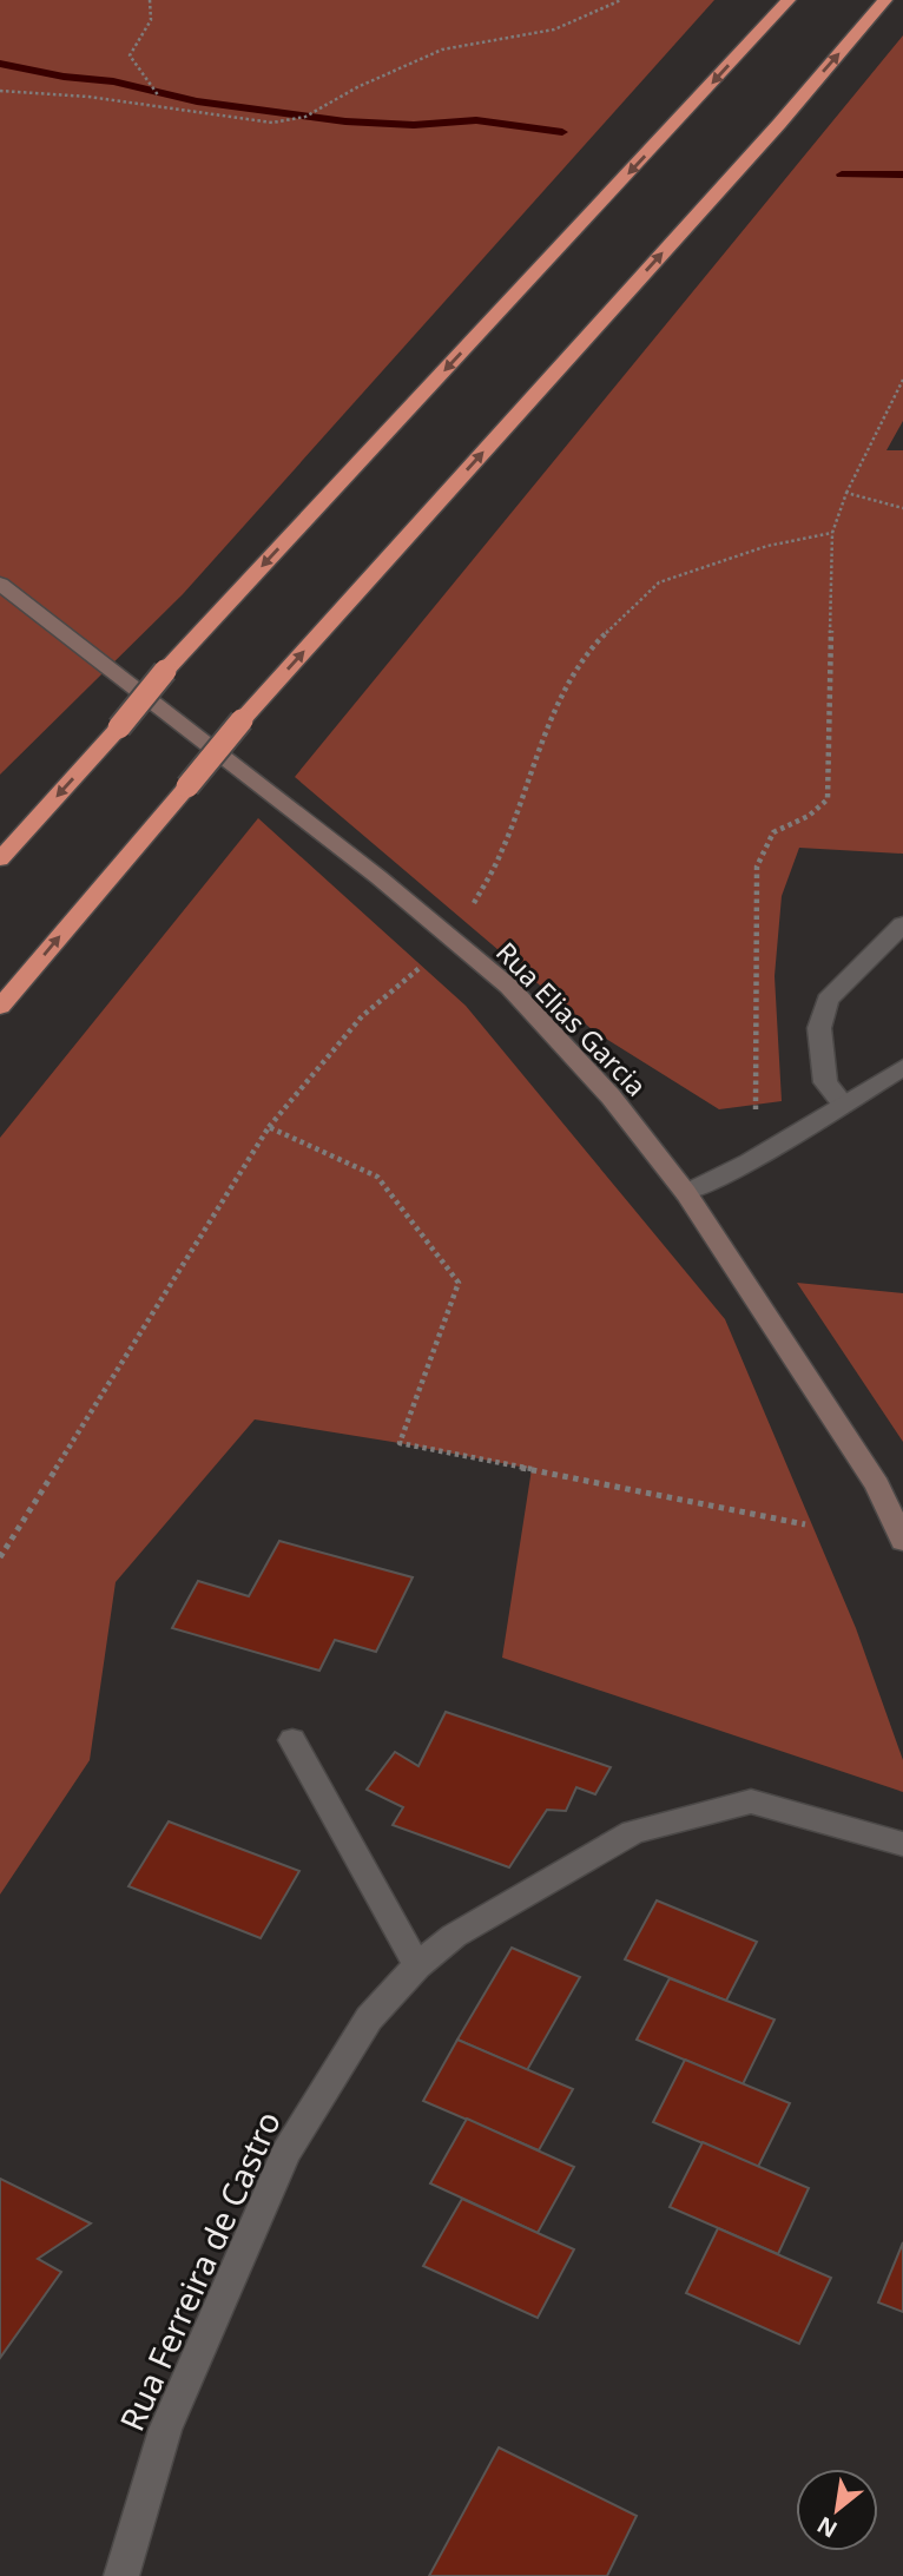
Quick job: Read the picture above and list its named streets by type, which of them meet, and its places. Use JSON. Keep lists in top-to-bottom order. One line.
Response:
{"streets":{"street":["Rua Elias Garcia","Rua Ferreira de Castro"]},"north":"bottom left"}
